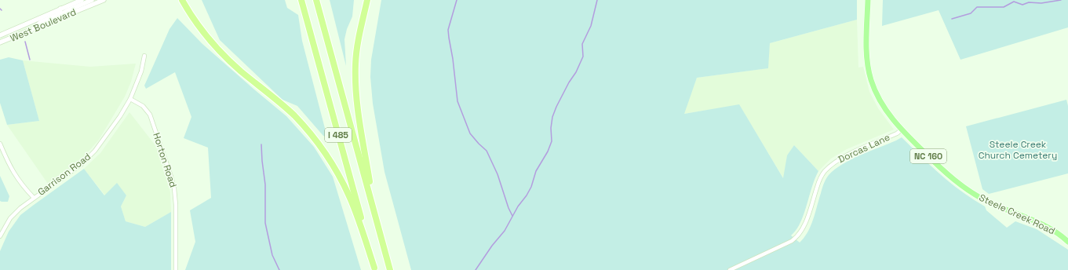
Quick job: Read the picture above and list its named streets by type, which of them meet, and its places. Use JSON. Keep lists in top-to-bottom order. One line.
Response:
{"streets":{"highway":["I 485"],"main road":["NC 160","Steele Creek Road"],"street":["West Boulevard","Dorcas Lane","Horton Road","Garrison Road"]},"crossings":[["Dorcas Lane","Steele Creek Road"],["Horton Road","Garrison Road"]],"parks":["Steele Creek Church Cemetery"]}
